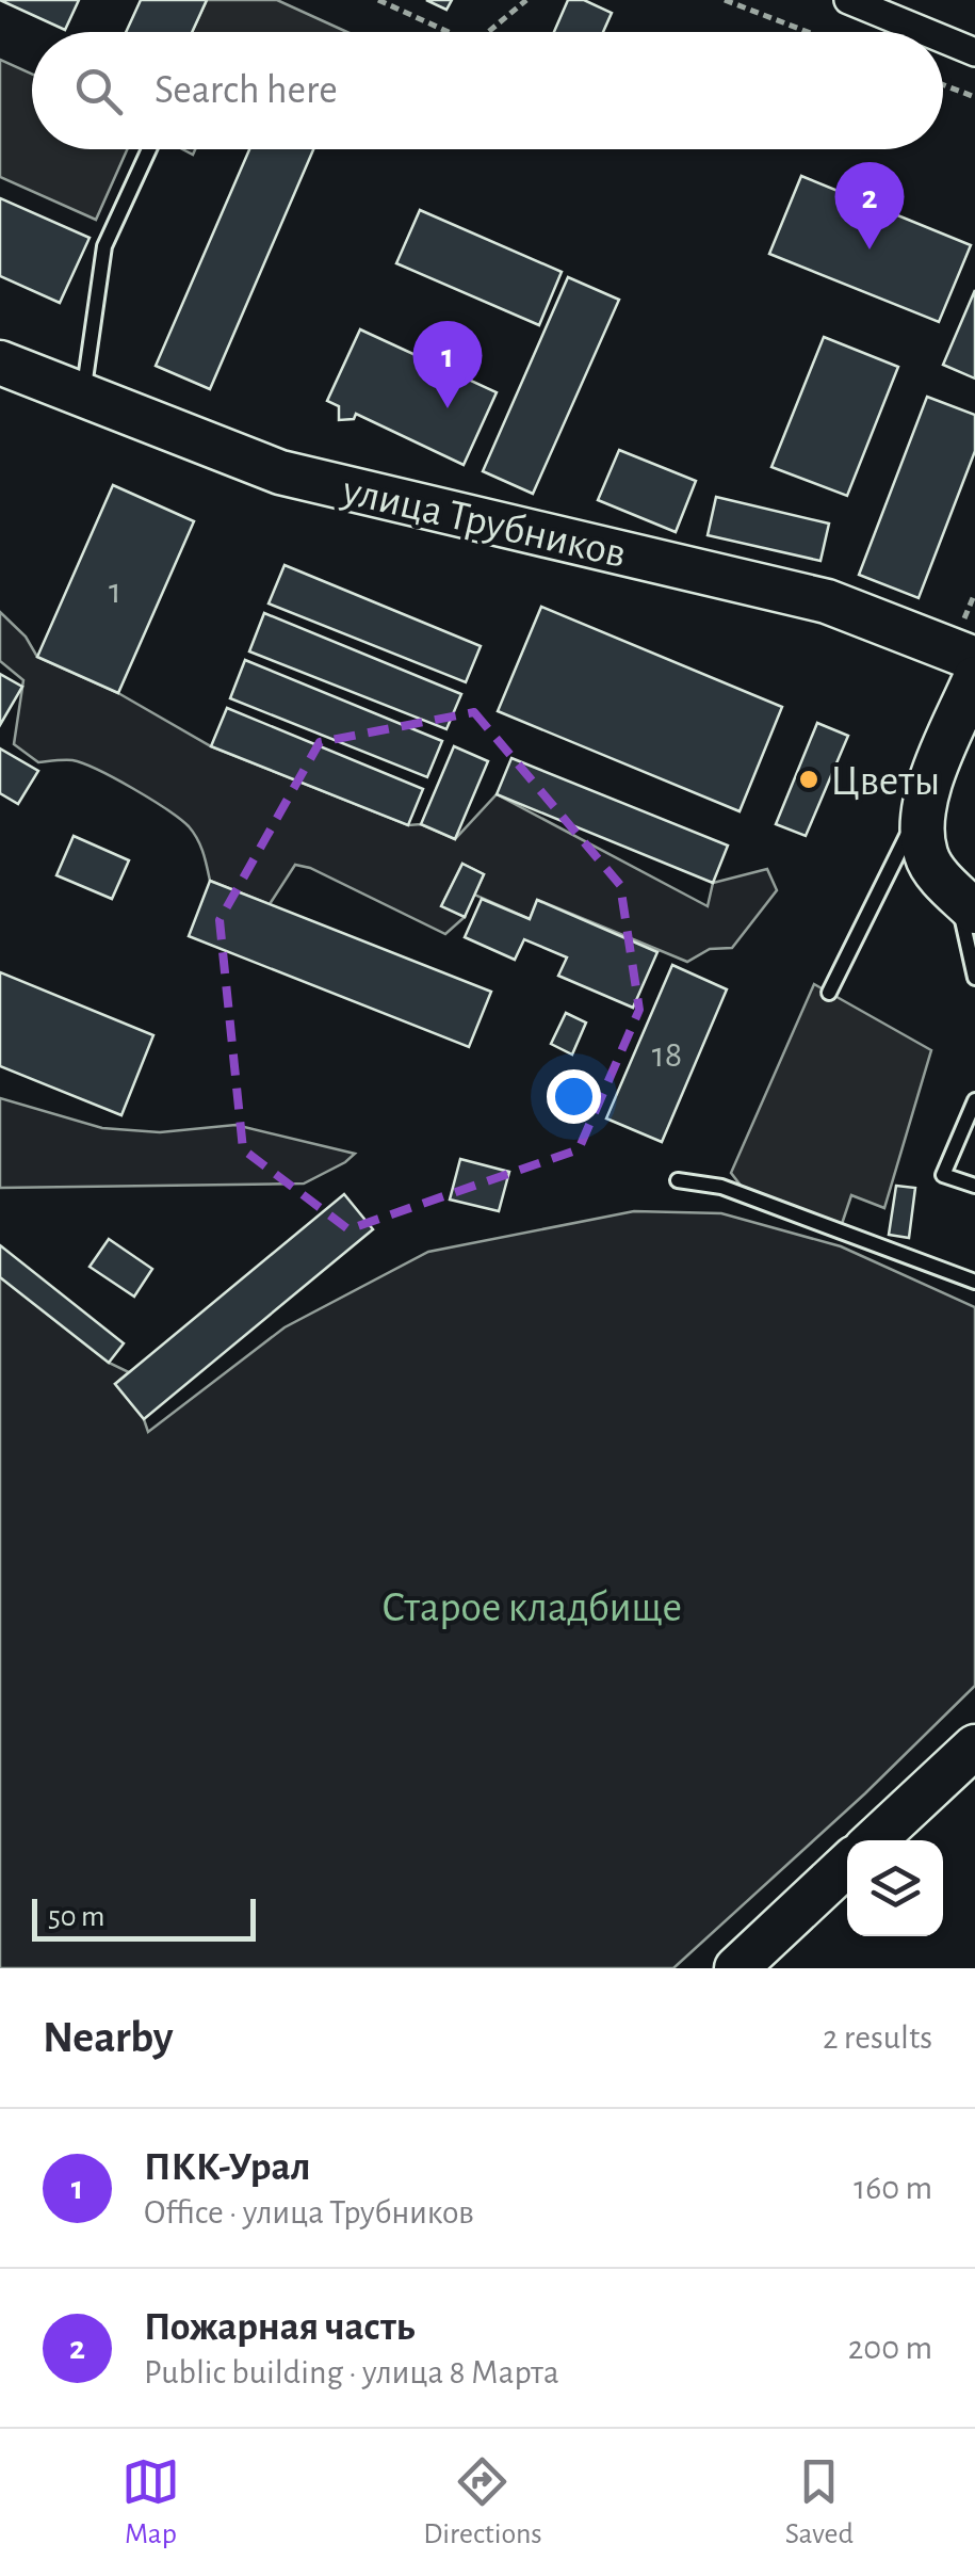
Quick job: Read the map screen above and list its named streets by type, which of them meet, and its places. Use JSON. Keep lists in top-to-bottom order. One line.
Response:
{"streets":{"main road":["улица Трубников"]},"parks":["Старое кладбище"],"places":["Цветы"],"house_numbers":["1","18"],"scale_bar":"50 m","page":{"search":"Search here","pins":["2","1"],"scale":"50 m","heading":["Nearby","2 results"],"list":[{"mark":"1","name":"ПКК-Урал","note":"Office · улица Трубников","value":"160 m"},{"mark":"2","name":"Пожарная часть","note":"Public building · улица 8 Марта","value":"200 m"}],"nav":["Map","Directions","Saved"]}}
